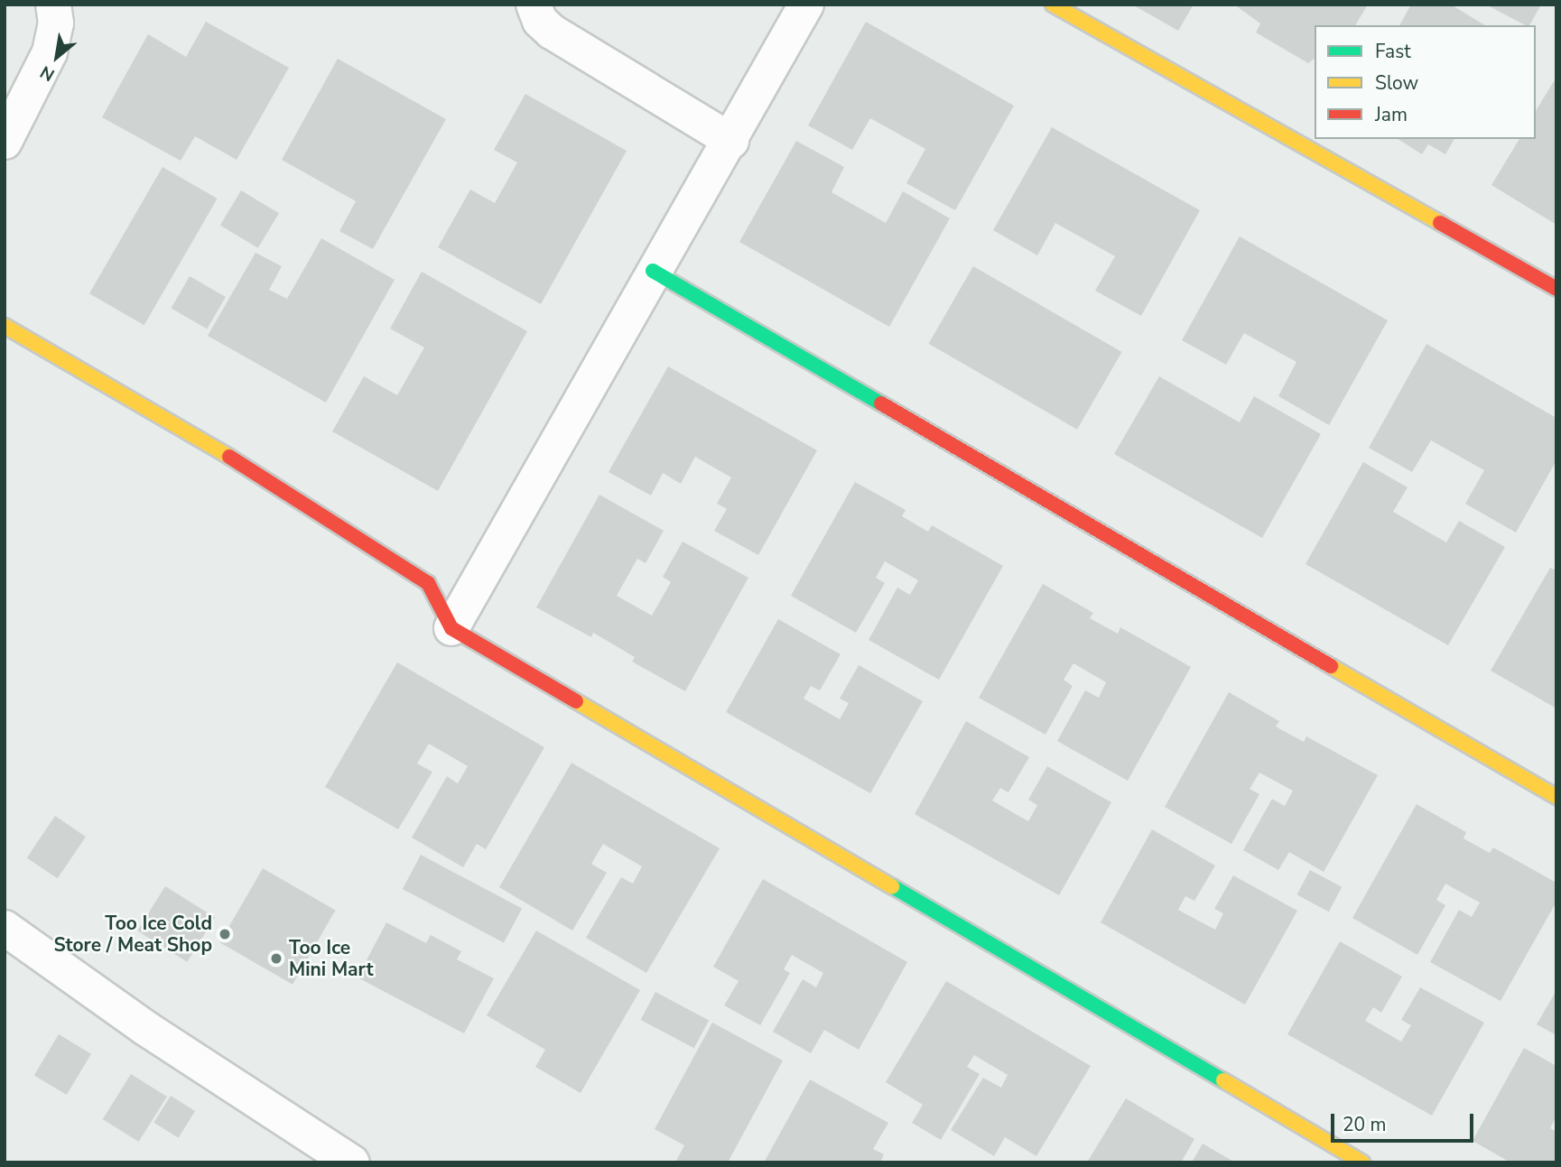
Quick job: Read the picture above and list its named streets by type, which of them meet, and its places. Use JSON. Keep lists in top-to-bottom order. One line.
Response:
{"places":["Too Ice Cold Store / Meat Shop","Too Ice Mini Mart"],"legend":["Fast","Slow","Jam"],"scale_bar":"20 m","north":"bottom left"}
